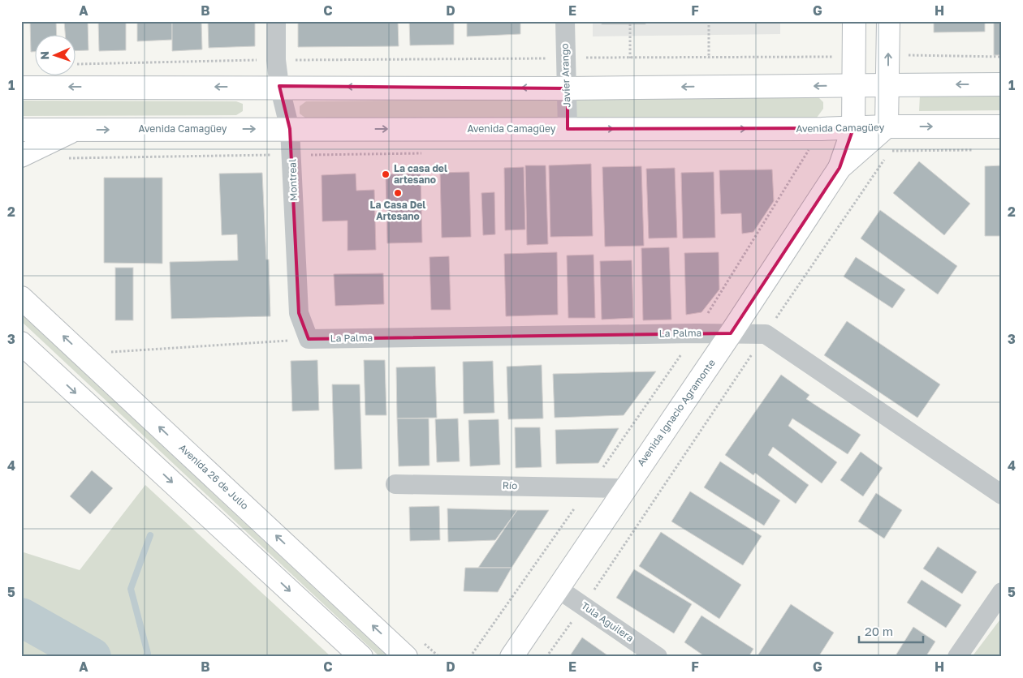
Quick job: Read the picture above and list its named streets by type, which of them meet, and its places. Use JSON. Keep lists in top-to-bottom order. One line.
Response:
{"streets":{"main road":["Avenida Camagüey","Avenida Ignacio Agramonte","Avenida 26 de Julio"],"street":["Javier Arango","Montreal","La Palma","Río","Tula Aguilera"]},"crossings":[["Javier Arango","Avenida Camagüey"],["Avenida Camagüey","Montreal"],["Avenida Camagüey","Avenida Ignacio Agramonte"],["Montreal","La Palma"],["La Palma","Avenida Ignacio Agramonte"],["Avenida Ignacio Agramonte","Río"],["Avenida Ignacio Agramonte","Tula Aguilera"]],"places":["La casa del artesano","La Casa Del Artesano"],"scale_bar":"20 m","north":"left","grid":{"columns":["A","B","C","D","E","F","G","H"],"rows":["1","2","3","4","5"]}}
